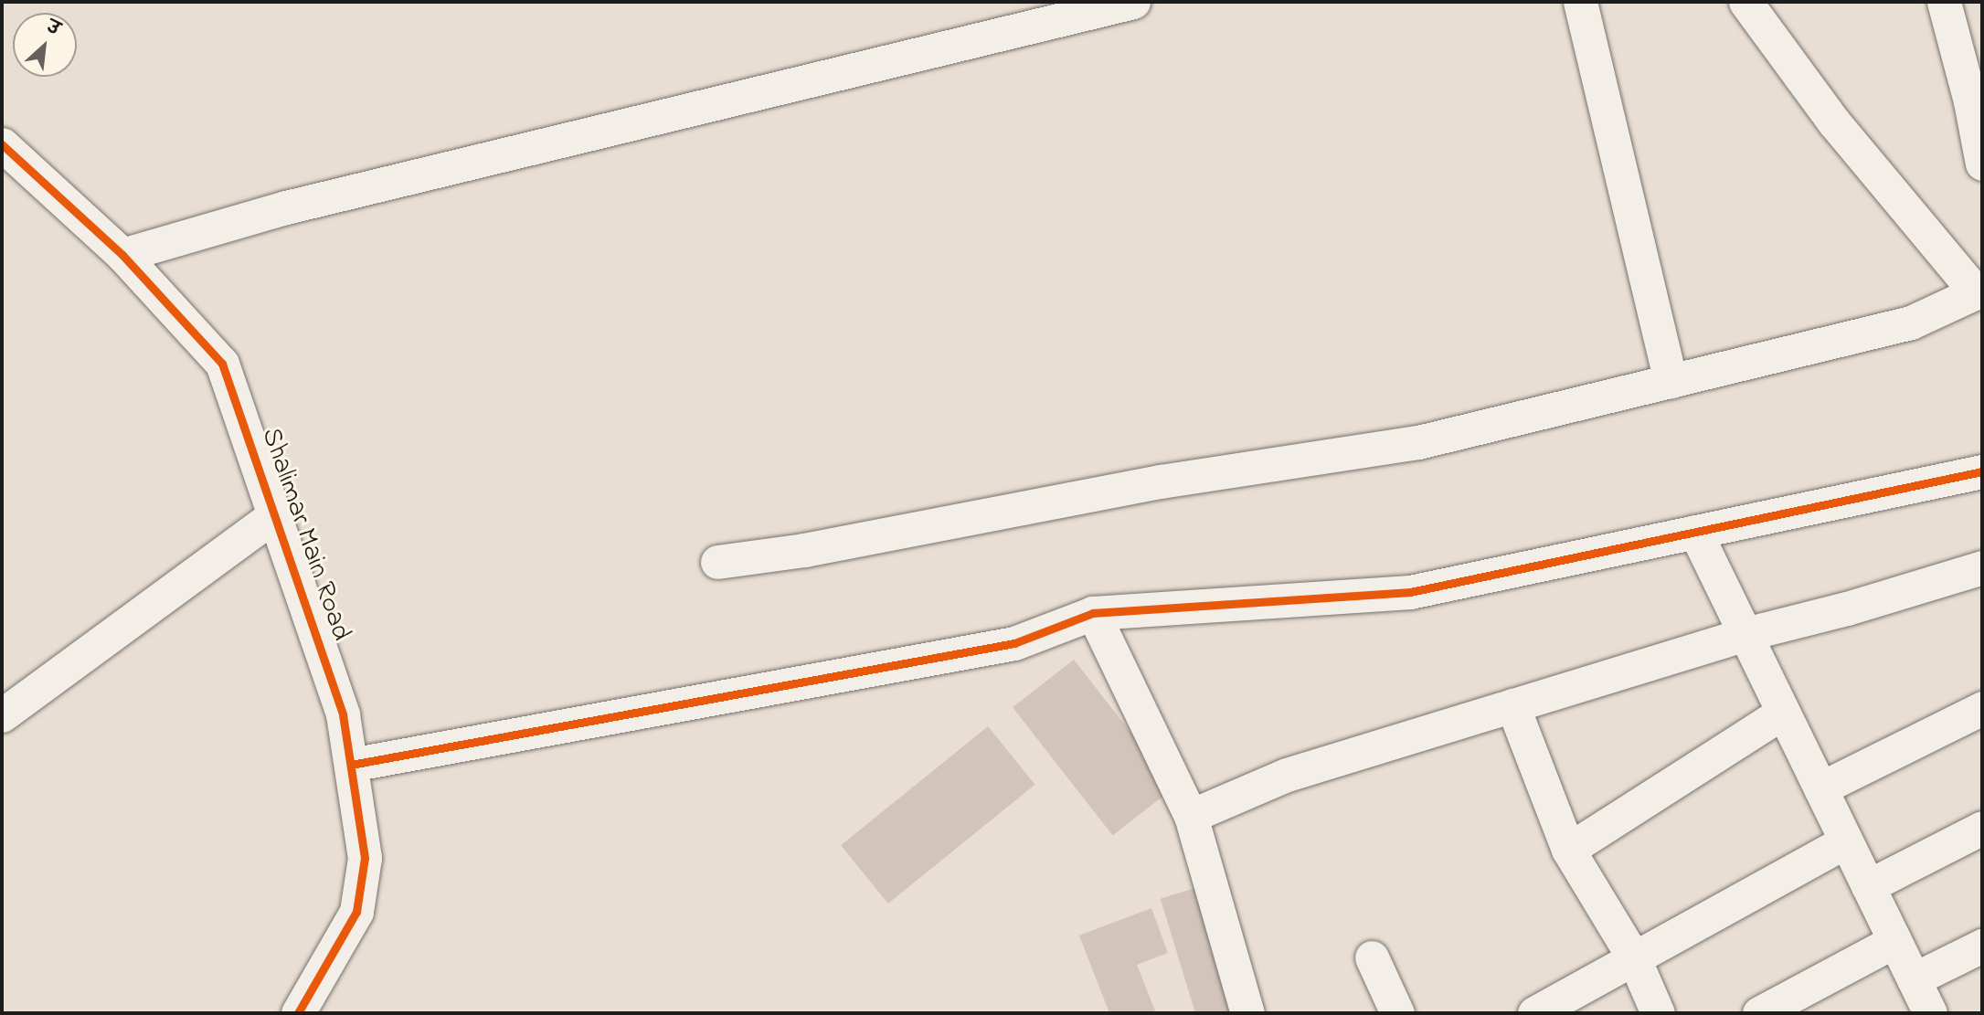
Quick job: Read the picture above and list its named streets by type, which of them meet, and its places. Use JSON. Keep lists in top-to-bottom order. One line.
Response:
{"streets":{"street":["Shalimar Main Road"]},"north":"top right"}
